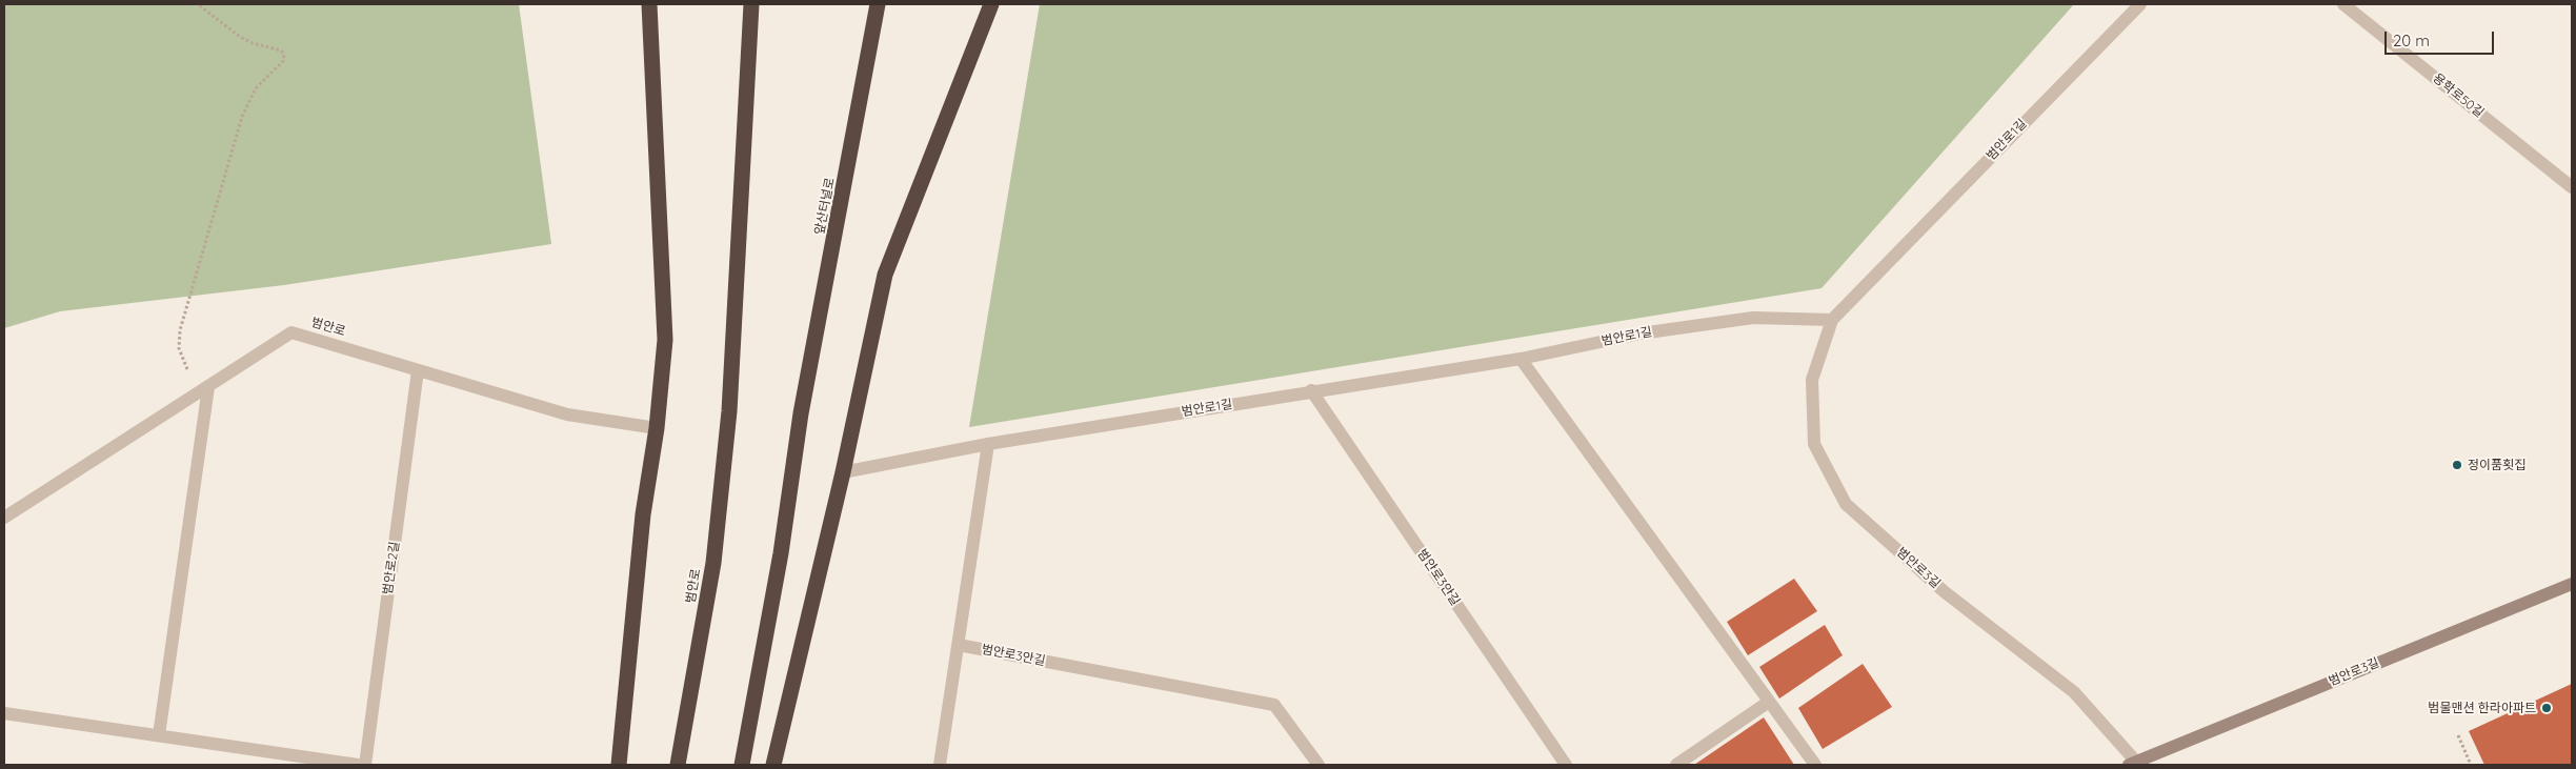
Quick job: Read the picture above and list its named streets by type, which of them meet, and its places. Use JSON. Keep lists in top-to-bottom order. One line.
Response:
{"streets":{"highway":["앞산터널로","범안로"],"street":["용학로50길","범안로1길","범안로2길","범안로3길","범안로3안길"]},"crossings":[["범안로1길","범안로3길"],["범안로1길","범안로3안길"],["범안로","범안로2길"]],"places":["정이품횟집","범물맨션 한라아파트"],"scale_bar":"20 m"}
